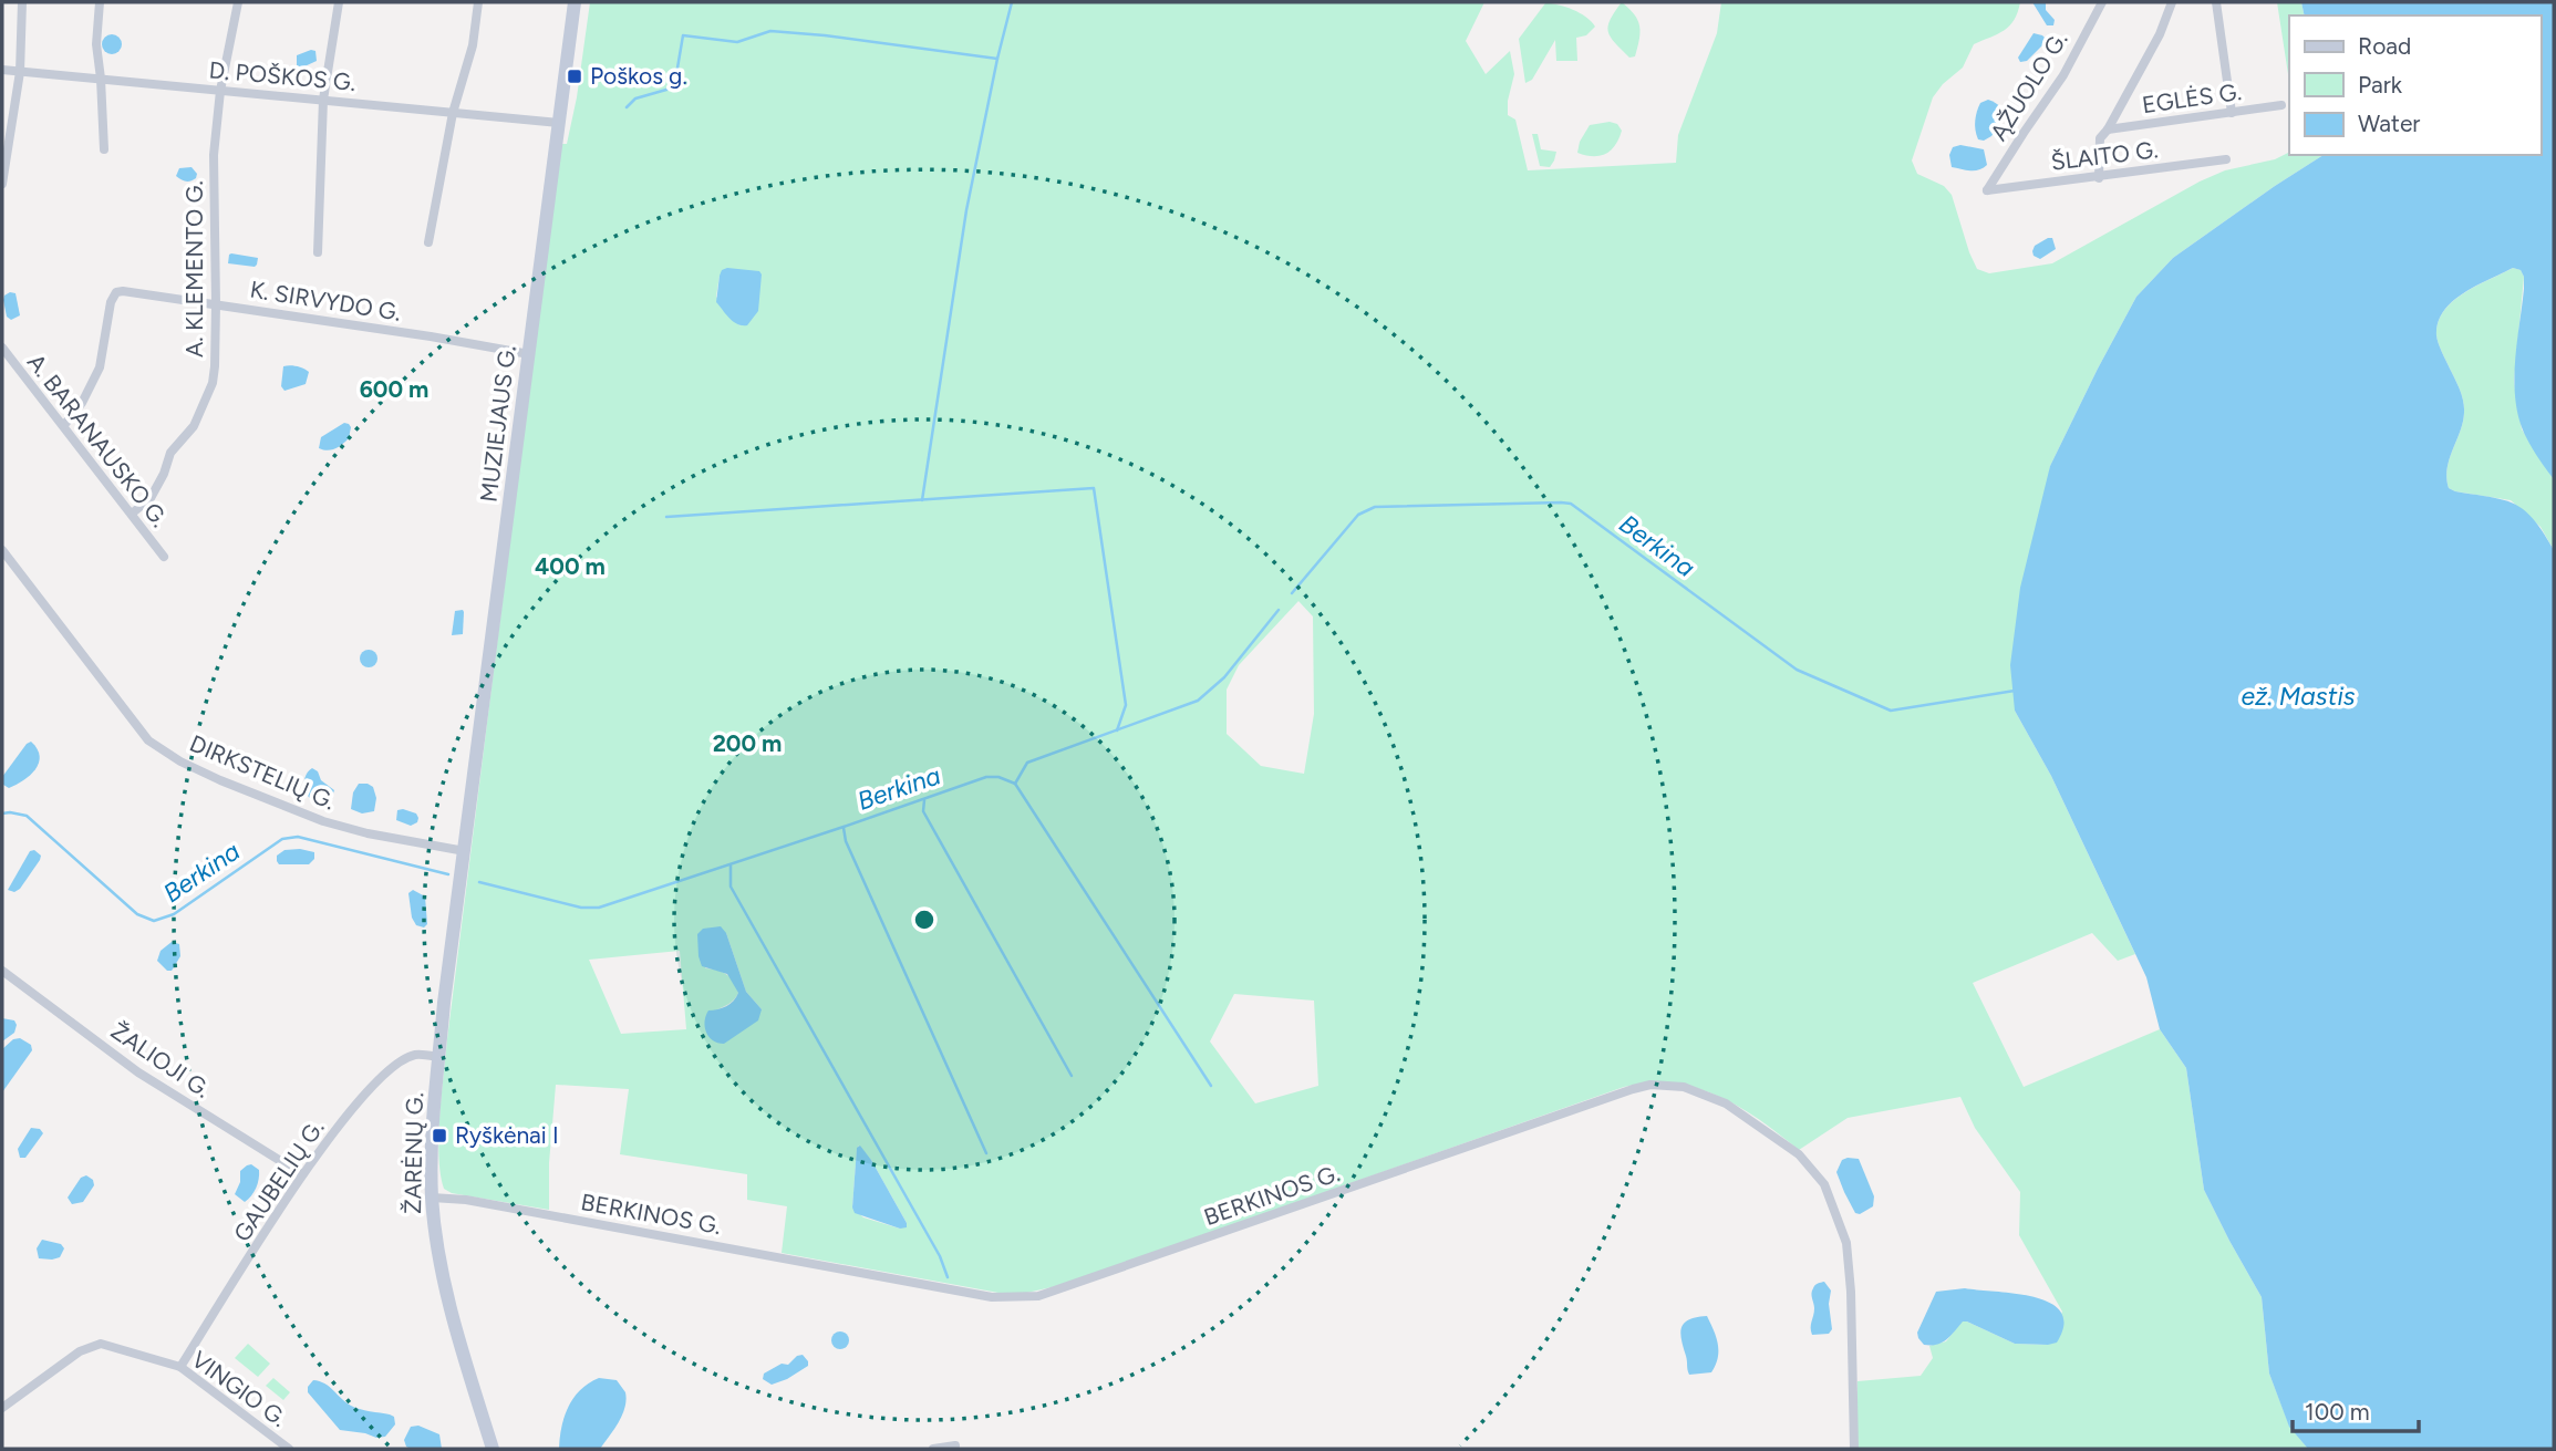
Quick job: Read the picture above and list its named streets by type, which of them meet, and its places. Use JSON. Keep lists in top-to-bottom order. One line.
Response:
{"streets":{"main road":["MUZIEJAUS G.","ŽARĖNŲ G."],"street":["D. POŠKOS G.","ĄŽUOLO G.","EGLĖS G.","ŠLAITO G.","A. KLEMENTO G.","K. SIRVYDO G.","A. BARANAUSKO G.","DIRKSTELIŲ G.","ŽALIOJI G.","GAUBELIŲ G.","BERKINOS G.","VINGIO G."]},"crossings":[["D. POŠKOS G.","A. KLEMENTO G."],["D. POŠKOS G.","MUZIEJAUS G."],["ĄŽUOLO G.","ŠLAITO G."],["A. KLEMENTO G.","K. SIRVYDO G."],["A. KLEMENTO G.","A. BARANAUSKO G."],["K. SIRVYDO G.","MUZIEJAUS G."],["K. SIRVYDO G.","A. BARANAUSKO G."],["MUZIEJAUS G.","DIRKSTELIŲ G."],["MUZIEJAUS G.","ŽARĖNŲ G."],["DIRKSTELIŲ G.","ŽARĖNŲ G."],["ŽALIOJI G.","GAUBELIŲ G."],["ŽARĖNŲ G.","GAUBELIŲ G."],["ŽARĖNŲ G.","BERKINOS G."],["GAUBELIŲ G.","VINGIO G."]],"water":["Berkina","ež. Mastis"],"places":{"transit":["Poškos g.","Ryškėnai I"]},"legend":["Road","Park","Water"],"scale_bar":"100 m","rings":["600 m","400 m","200 m"]}
